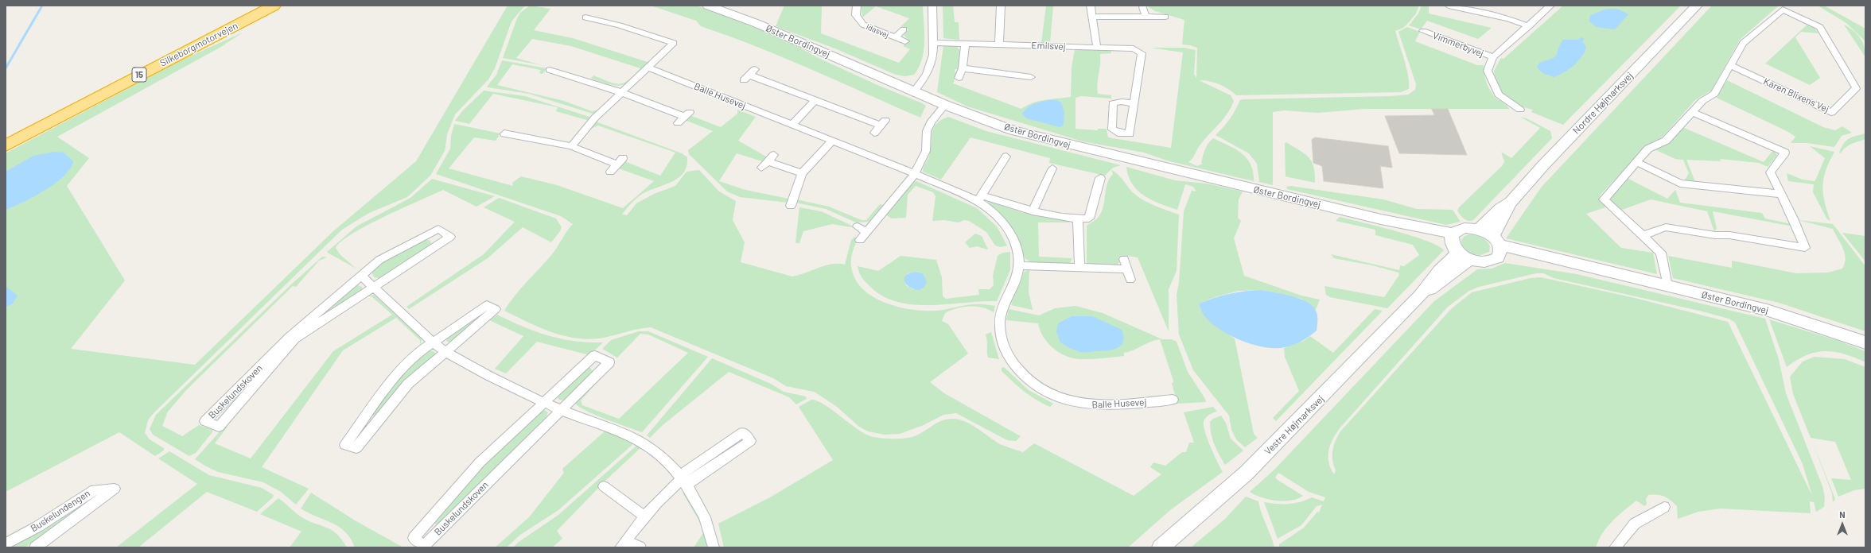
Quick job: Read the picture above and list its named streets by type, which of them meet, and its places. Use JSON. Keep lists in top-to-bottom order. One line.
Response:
{"streets":{"highway":["Silkeborgmotorvejen","15"],"street":["Idasvej","Øster Bordingvej","Vimmerbyvej","Emilsvej","Karen Blixens Vej","Balle Husevej","Nordre Højmarksvej","Buskelundskoven","Vestre Højmarksvej","Buskelundengen"]},"crossings":[["Øster Bordingvej","Karen Blixens Vej"],["Øster Bordingvej","Nordre Højmarksvej"],["Øster Bordingvej","Vestre Højmarksvej"],["Nordre Højmarksvej","Vestre Højmarksvej"]],"north":"top"}
